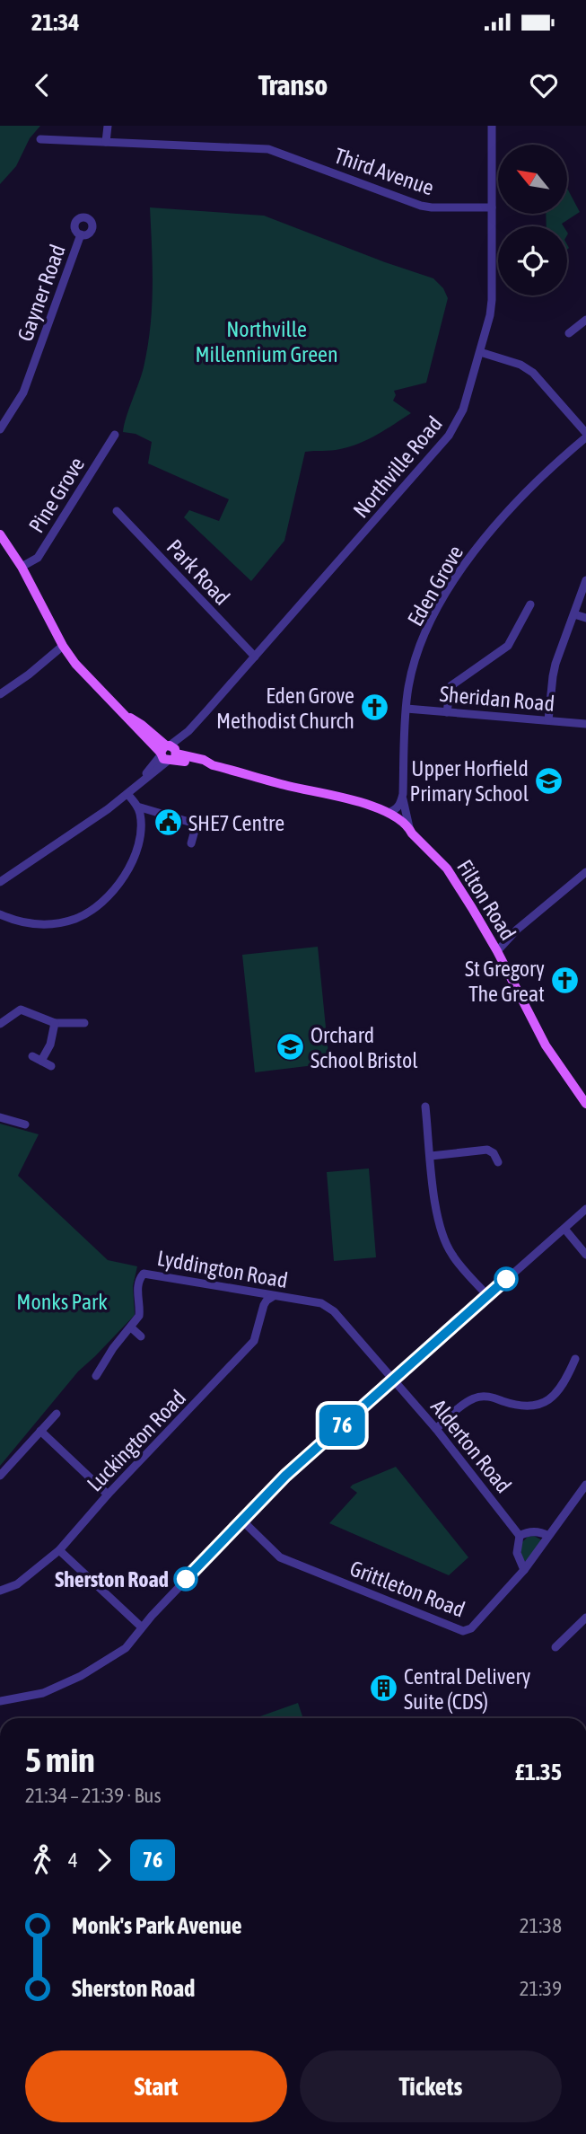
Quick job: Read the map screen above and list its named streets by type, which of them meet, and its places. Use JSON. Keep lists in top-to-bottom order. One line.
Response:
{"streets":{"main road":["Filton Road"],"street":["Third Avenue","Gayner Road","Northville Road","Pine Grove","Park Road","Eden Grove","Sheridan Road","Lyddington Road","Luckington Road","Alderton Road","Grittleton Road"]},"crossings":[["Third Avenue","Northville Road"],["Northville Road","Park Road"],["Northville Road","Filton Road"],["Eden Grove","Sheridan Road"],["Eden Grove","Filton Road"],["Lyddington Road","Luckington Road"],["Lyddington Road","Alderton Road"]],"parks":["Northville Millennium Green","Monks Park"],"places":{"church":["Eden Grove Methodist Church","St Gregory The Great"],"school or university":["Upper Horfield Primary School","Orchard School Bristol"],"public building":["SHE7 Centre"],"other":["Sherston Road"],"building":["Central Delivery Suite (CDS)"]},"lines":["bus line 76"],"north":"top left","page":{"status":"21:34","header":"Transo","on_map":"76","heading":["5 min","21:34 – 21:39 · Bus","£1.35"],"legs":["4","76"],"list":[{"name":"Monk's Park Avenue","value":"21:38"},{"name":"Sherston Road","value":"21:39"}],"buttons":["Start","Tickets"]}}
